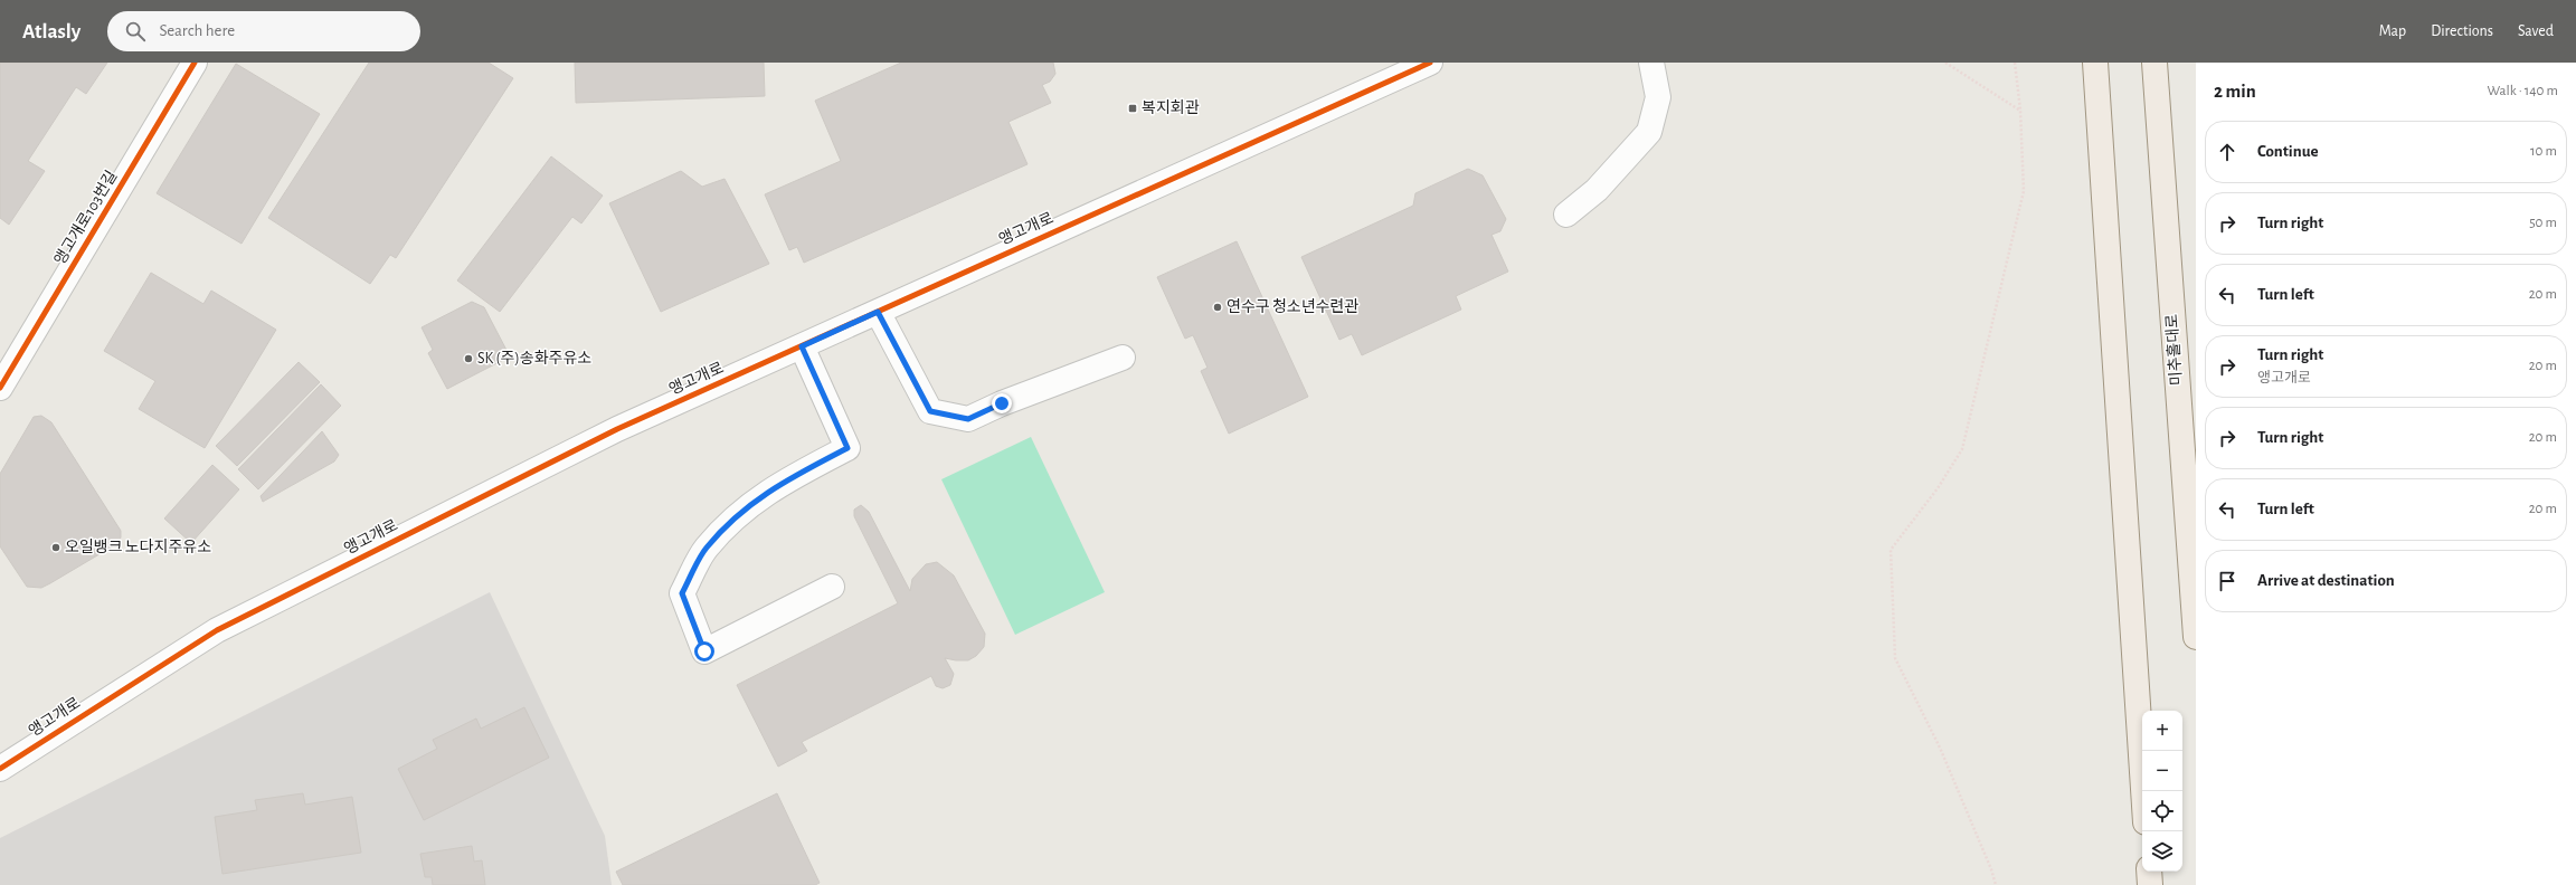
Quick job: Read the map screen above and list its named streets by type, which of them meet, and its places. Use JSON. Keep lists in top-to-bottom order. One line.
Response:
{"streets":{"main road":["미추홀대로"],"street":["앵고개로103번길","앵고개로"]},"places":{"transit":["복지회관"],"other":["연수구 청소년수련관","SK (주)송화주유소","오일뱅크 노다지주유소"]},"page":{"header":"Atlasly","search":"Search here","nav":["Map","Directions","Saved"],"heading":["2 min","Walk · 140 m"],"list":[["Continue","10 m"],["Turn right","50 m"],["Turn left","20 m"],["Turn right","앵고개로","20 m"],["Turn right","20 m"],["Turn left","20 m"],"Arrive at destination"],"map_buttons":["+","−"]}}
